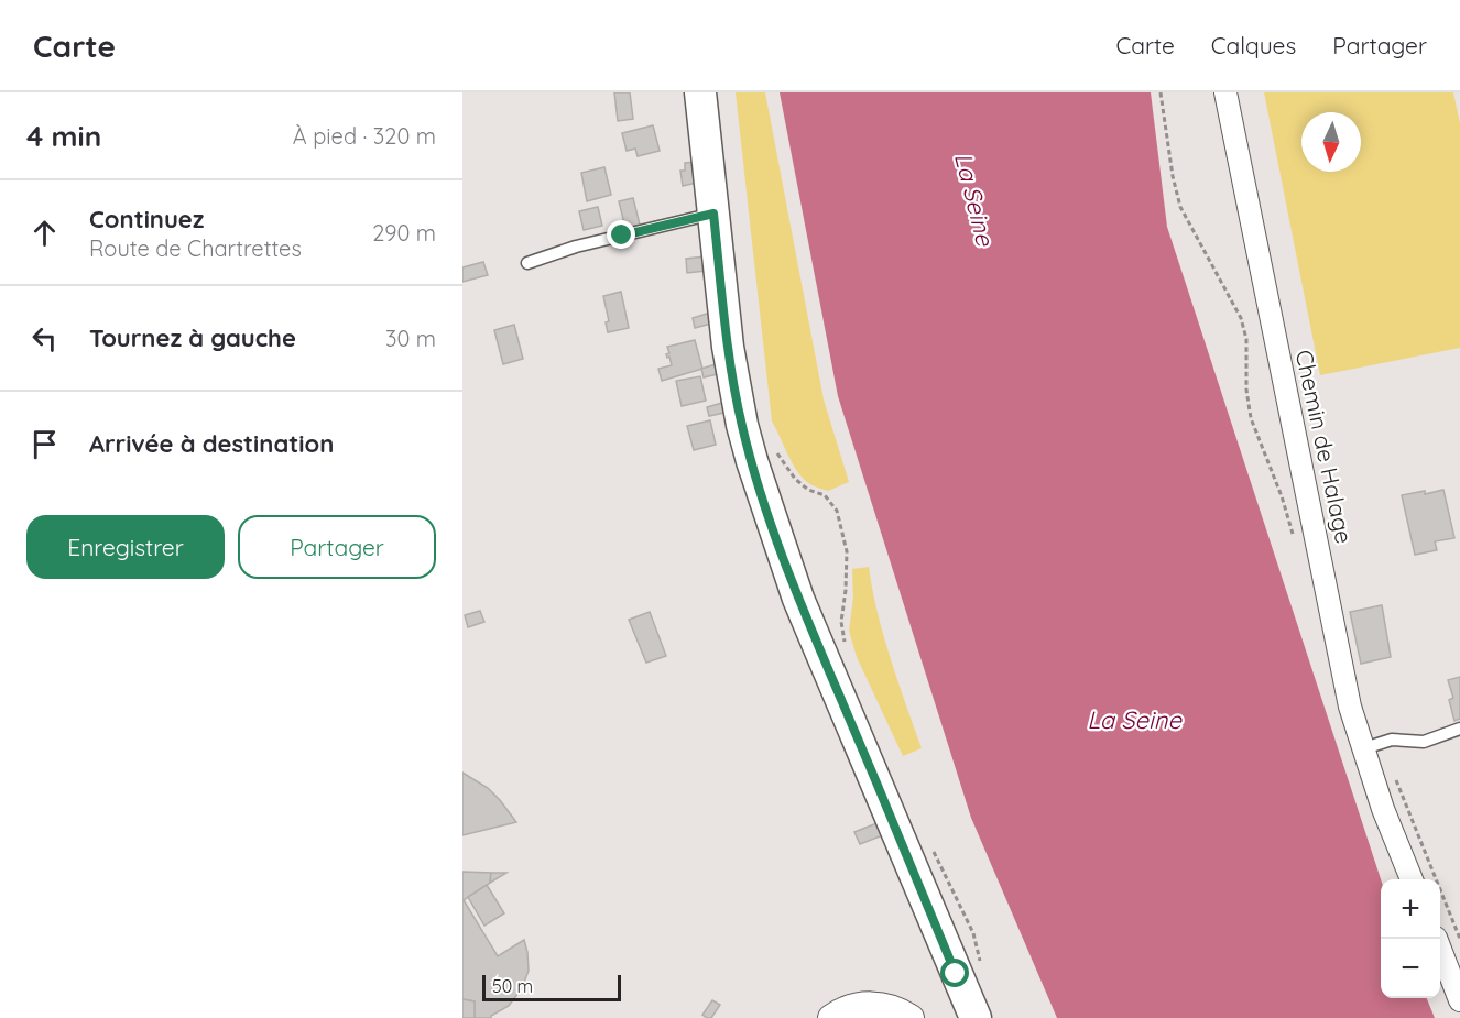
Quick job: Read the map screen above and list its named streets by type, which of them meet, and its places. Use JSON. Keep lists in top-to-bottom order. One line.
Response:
{"streets":{"street":["Chemin de Halage"]},"water":["La Seine"],"scale_bar":"50 m","north":"bottom","page":{"header":"Carte","nav":["Carte","Calques","Partager"],"heading":["4 min","À pied · 320 m"],"list":[["Continuez","Route de Chartrettes","290 m"],["Tournez à gauche","30 m"],"Arrivée à destination"],"buttons":["Enregistrer","Partager"],"map_buttons":["+","−"],"scale":"50 m"}}
